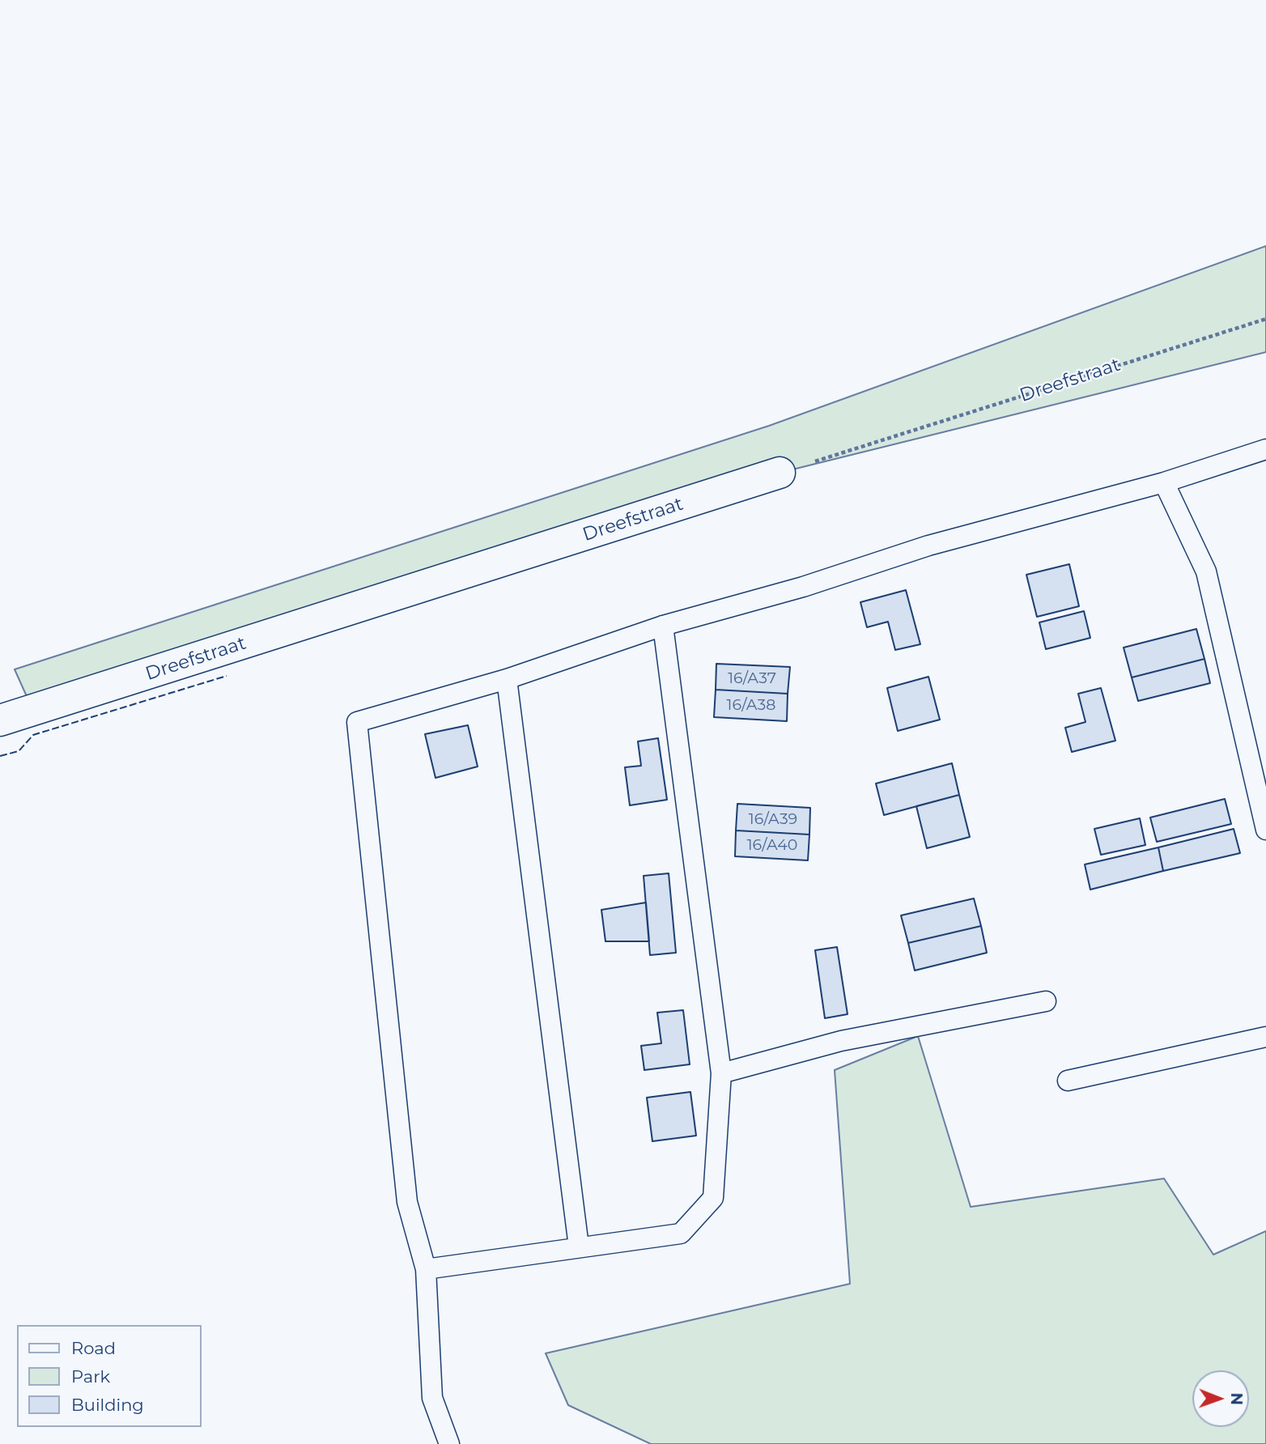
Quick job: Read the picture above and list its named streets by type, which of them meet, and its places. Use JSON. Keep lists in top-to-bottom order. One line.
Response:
{"streets":{"street":["Dreefstraat"]},"house_numbers":["16/A37","16/A38","16/A39","16/A40"],"legend":["Road","Park","Building"],"north":"right"}
